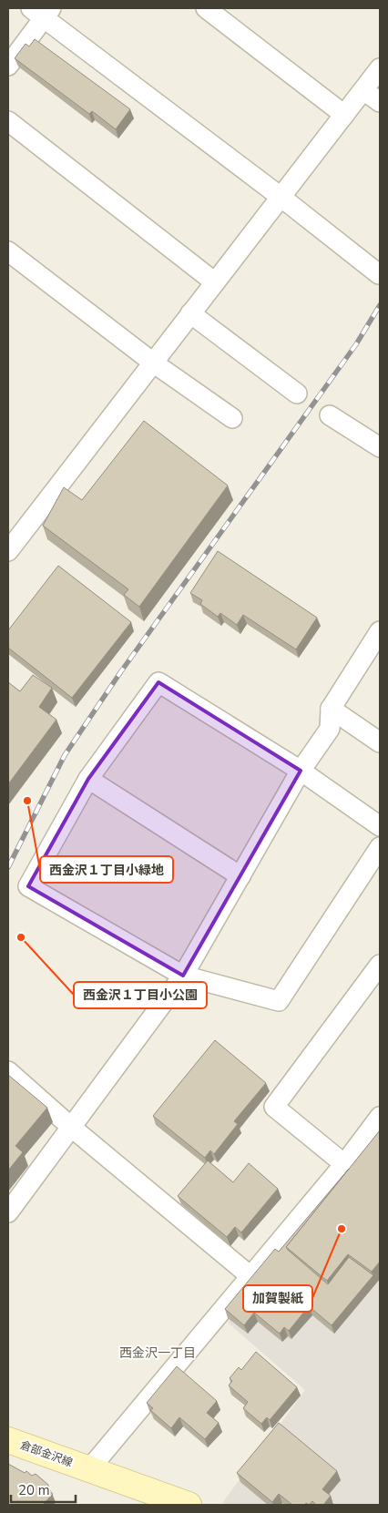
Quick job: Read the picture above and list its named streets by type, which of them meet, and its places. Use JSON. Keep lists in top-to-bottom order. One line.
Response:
{"streets":{"main road":["倉部金沢線"]},"districts":["西金沢一丁目"],"places":["西金沢１丁目小緑地","西金沢１丁目小公園","加賀製紙"],"scale_bar":"20 m"}
